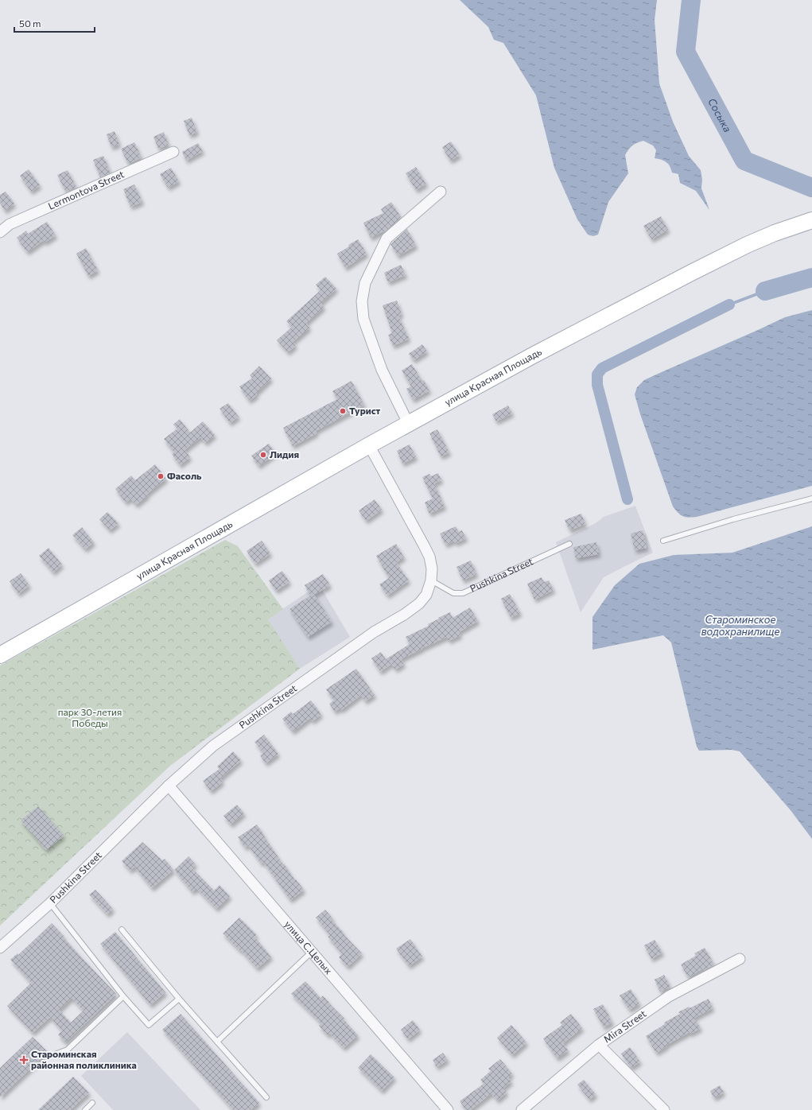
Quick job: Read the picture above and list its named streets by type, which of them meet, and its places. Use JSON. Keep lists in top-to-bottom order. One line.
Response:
{"streets":{"main road":["улица Красная Площадь"],"street":["Lermontova Street","Pushkina Street","улица С.Целых","Mira Street"]},"crossings":[["Pushkina Street","улица С.Целых"]],"water":["Сосыка","Староминское водохранилище"],"parks":["парк 30-летия Победы"],"places":{"other":["Турист","Лидия","Фасоль"],"health":["Староминская районная поликлиника"]},"scale_bar":"50 m"}
